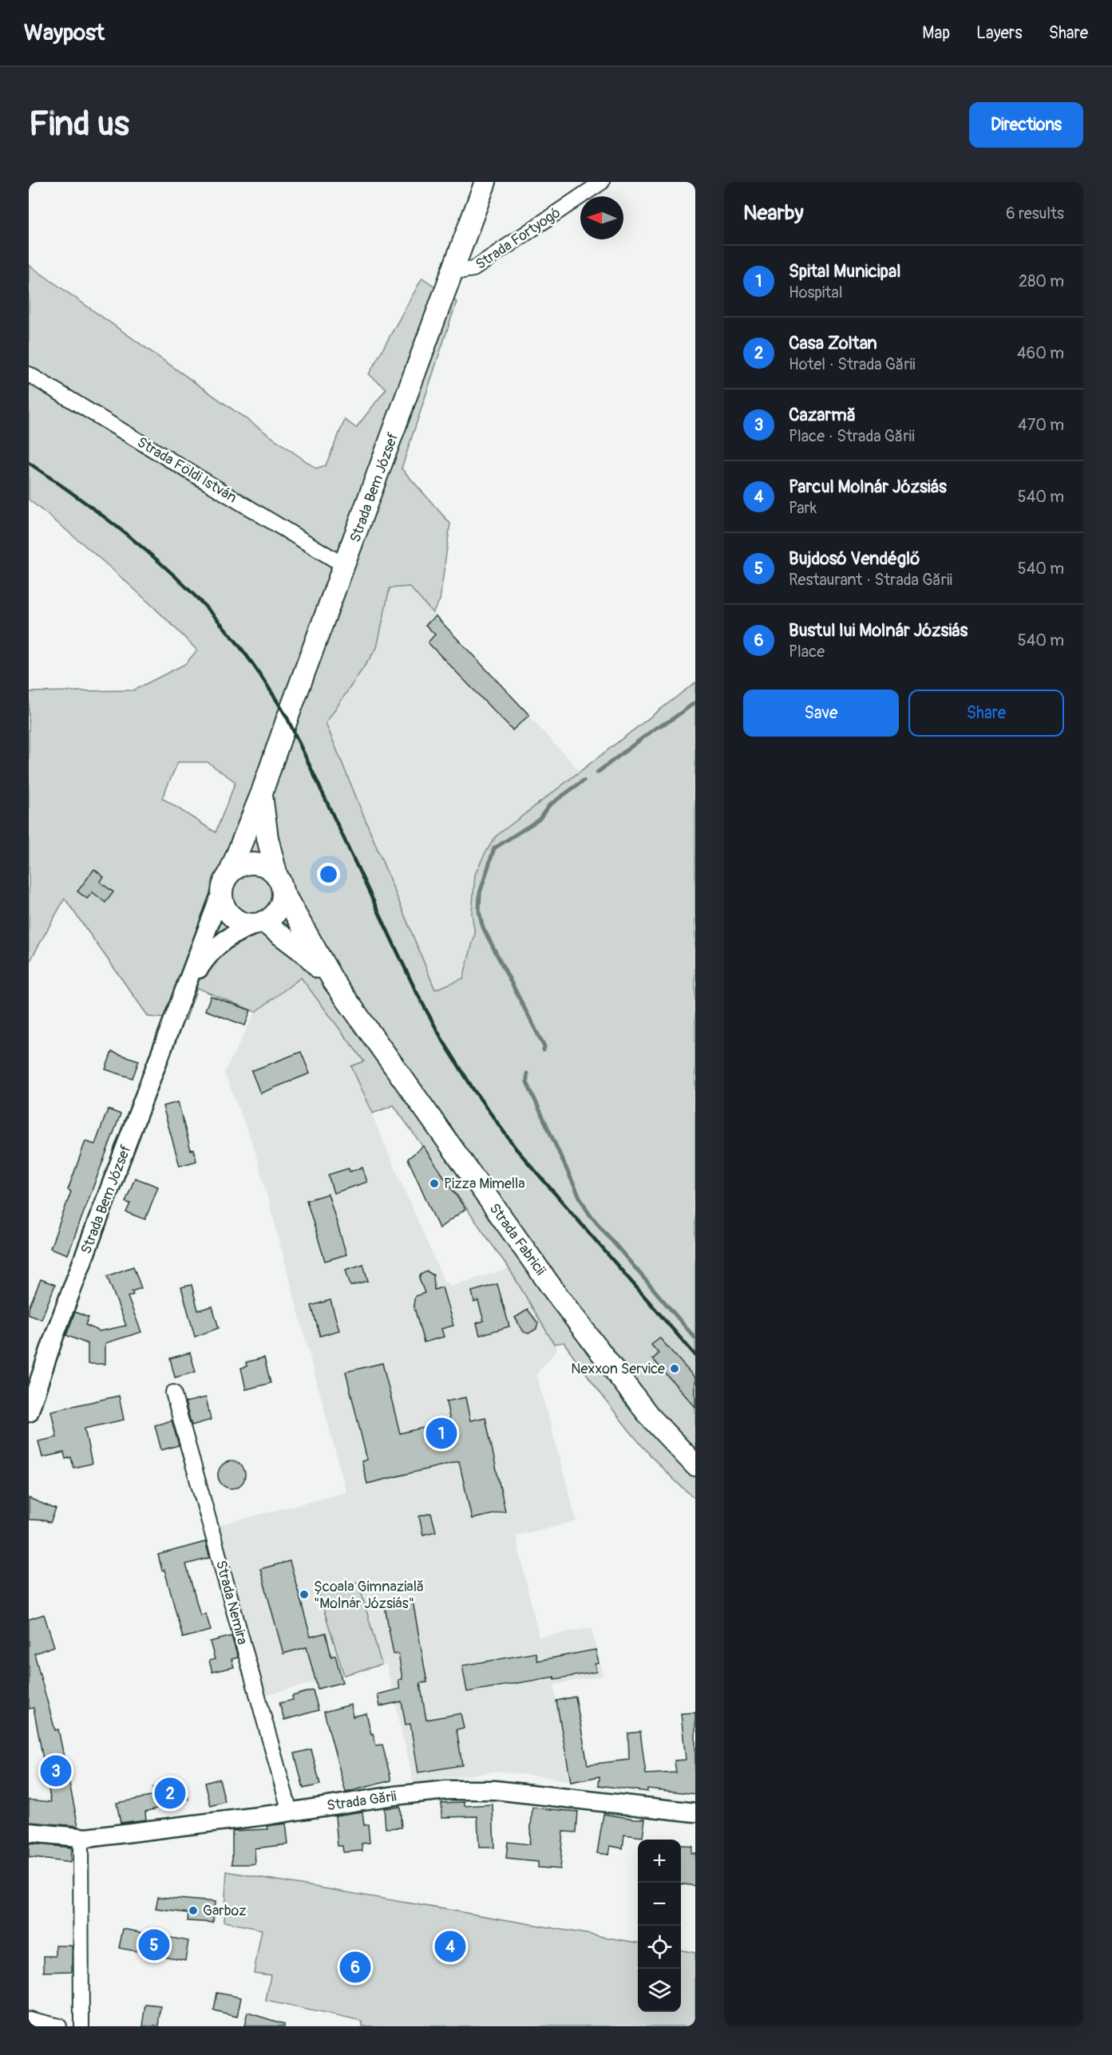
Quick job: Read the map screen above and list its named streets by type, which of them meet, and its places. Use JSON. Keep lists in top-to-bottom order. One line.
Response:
{"streets":{"highway":["Strada Bem József","Strada Fabricii"],"main road":["Strada Gării"],"street":["Strada Fortyogó","Strada Földi István","Strada Nemira"]},"crossings":[["Strada Fortyogó","Strada Bem József"],["Strada Földi István","Strada Bem József"],["Strada Bem József","Strada Fabricii"],["Strada Nemira","Strada Gării"]],"places":["Pizza Mimella","Nexxon Service","Școala Gimnazială \"Molnár Józsiás\"","Garboz"],"north":"left","page":{"header":"Waypost","nav":["Map","Layers","Share"],"buttons":["Directions",["Save","Share"]],"title":"Find us","heading":["Nearby","6 results"],"list":[{"mark":"1","name":"Spital Municipal","note":"Hospital","value":"280 m"},{"mark":"2","name":"Casa Zoltan","note":"Hotel · Strada Gării","value":"460 m"},{"mark":"3","name":"Cazarmă","note":"Place · Strada Gării","value":"470 m"},{"mark":"4","name":"Parcul Molnár Józsiás","note":"Park","value":"540 m"},{"mark":"5","name":"Bujdosó Vendéglő","note":"Restaurant · Strada Gării","value":"540 m"},{"mark":"6","name":"Bustul lui Molnár Józsiás","note":"Place","value":"540 m"}],"pins":["1","3","2","5","4","6"],"map_buttons":["+","−"]}}
